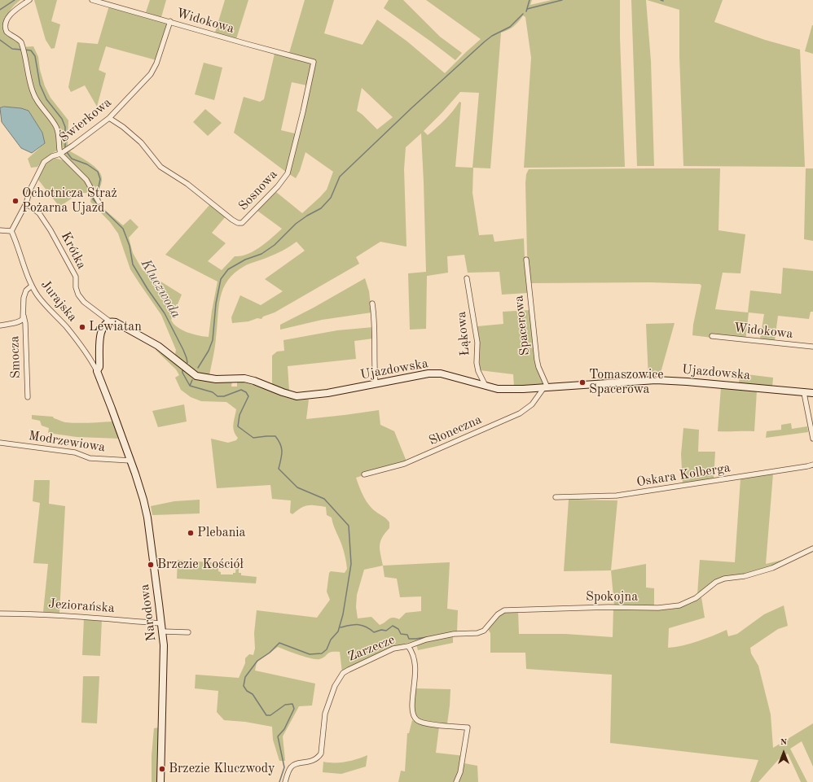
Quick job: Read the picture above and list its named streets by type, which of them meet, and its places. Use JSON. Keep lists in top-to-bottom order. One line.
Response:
{"streets":{"street":["Widokowa","Świerkowa","Sosnowa","Krótka","Jurajska","Spacerowa","Łąkowa","Smocza","Ujazdowska","Słoneczna","Modrzewiowa","Oskara Kolberga","Spokojna","Jeziorańska","Narodowa","Zarzecze"]},"crossings":[["Widokowa","Świerkowa"],["Widokowa","Sosnowa"],["Świerkowa","Sosnowa"],["Świerkowa","Krótka"],["Świerkowa","Jurajska"],["Krótka","Ujazdowska"],["Jurajska","Smocza"],["Jurajska","Narodowa"],["Spacerowa","Ujazdowska"],["Spacerowa","Słoneczna"],["Łąkowa","Ujazdowska"],["Ujazdowska","Słoneczna"],["Modrzewiowa","Narodowa"],["Spokojna","Zarzecze"],["Jeziorańska","Narodowa"]],"water":["Kluczwoda"],"places":["Ochotnicza Straż Pożarna Ujazd","Lewiatan","Tomaszowice Spacerowa","Plebania","Brzezie Kościół","Brzezie Kluczwody"],"north":"top"}
